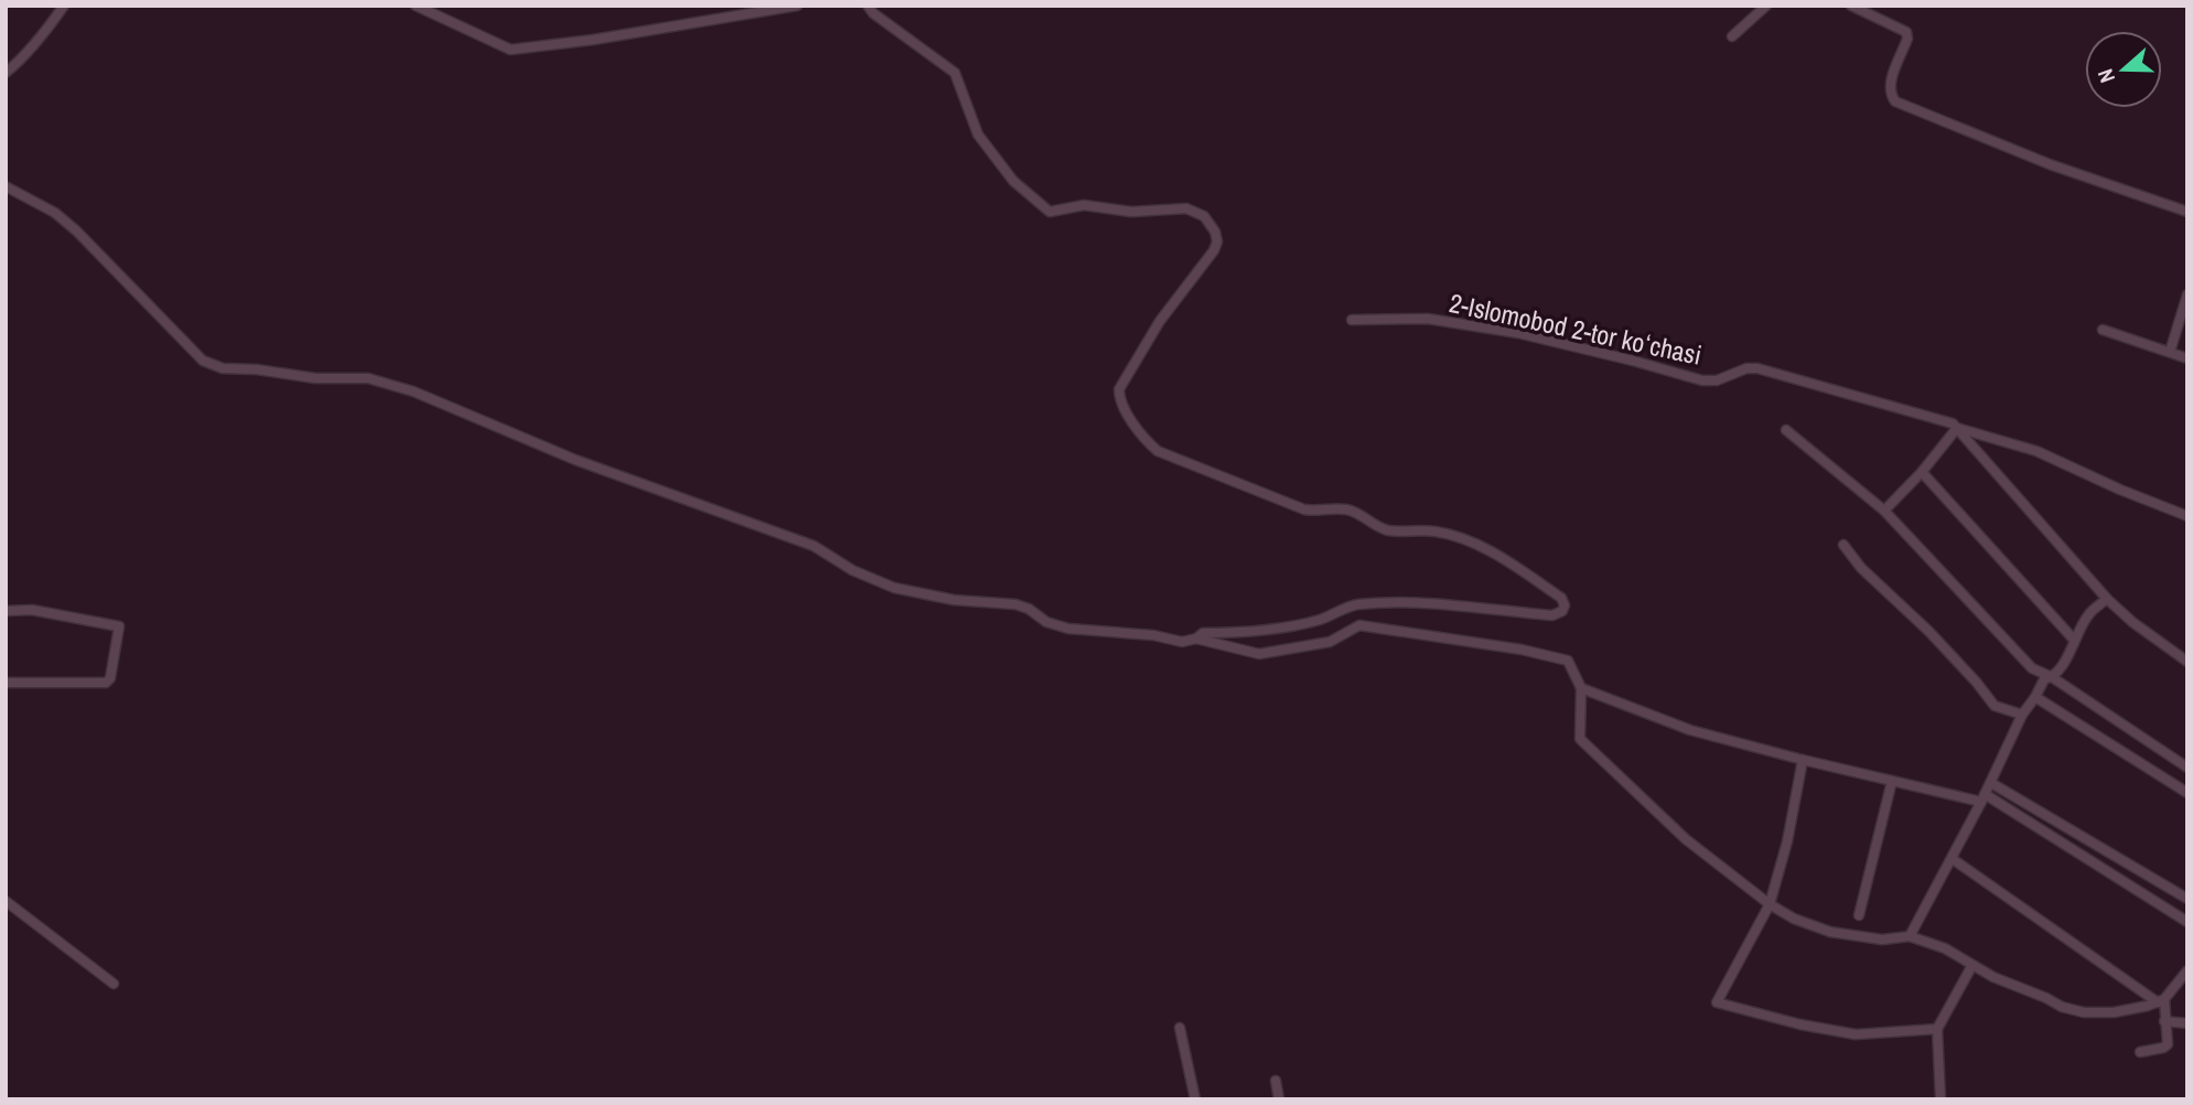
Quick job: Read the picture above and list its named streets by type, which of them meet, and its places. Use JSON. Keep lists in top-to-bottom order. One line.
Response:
{"streets":{"street":["2-Islomobod 2-tor koʻchasi"]},"north":"left"}
